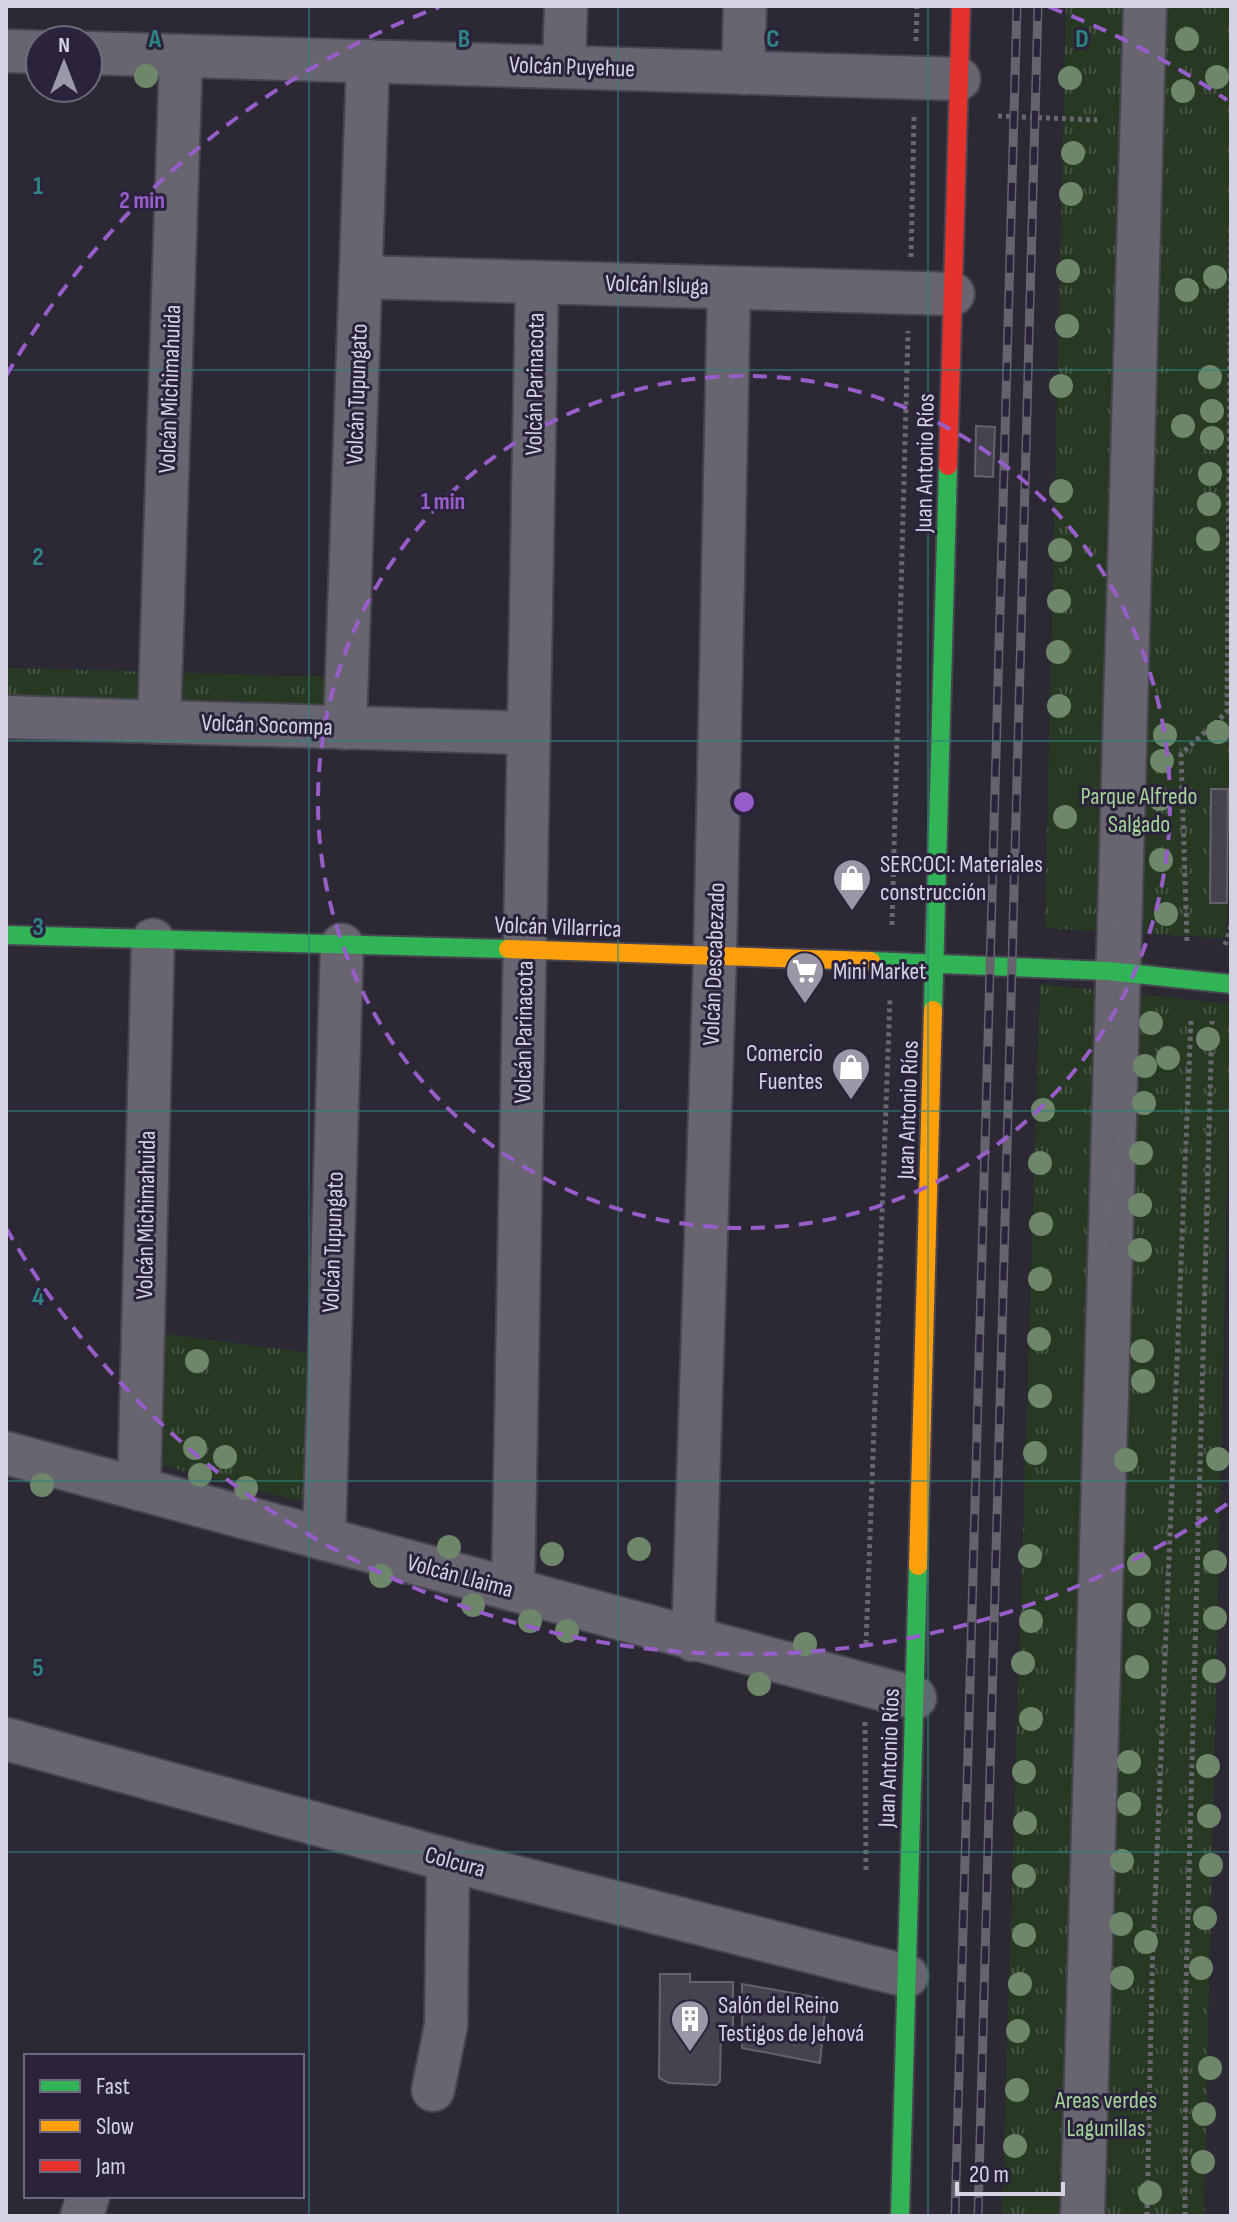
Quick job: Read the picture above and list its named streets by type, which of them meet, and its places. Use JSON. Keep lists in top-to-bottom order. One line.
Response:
{"streets":{"main road":["Juan Antonio Ríos","Volcán Villarrica"],"street":["Volcán Puyehue","Volcán Isluga","Volcán Parinacota","Volcán Michimahuida","Volcán Tupungato","Volcán Socompa","Volcán Descabezado","Volcán Llaima","Colcura"]},"crossings":[["Volcán Puyehue","Volcán Michimahuida"],["Volcán Puyehue","Volcán Tupungato"],["Volcán Puyehue","Juan Antonio Ríos"],["Volcán Isluga","Volcán Parinacota"],["Volcán Isluga","Volcán Tupungato"],["Volcán Isluga","Juan Antonio Ríos"],["Volcán Isluga","Volcán Descabezado"],["Volcán Parinacota","Volcán Socompa"],["Volcán Parinacota","Volcán Villarrica"],["Volcán Parinacota","Volcán Llaima"],["Volcán Michimahuida","Volcán Socompa"],["Volcán Michimahuida","Volcán Villarrica"],["Volcán Michimahuida","Volcán Llaima"],["Volcán Tupungato","Volcán Socompa"],["Volcán Tupungato","Volcán Villarrica"],["Volcán Tupungato","Volcán Llaima"],["Juan Antonio Ríos","Volcán Villarrica"],["Juan Antonio Ríos","Volcán Llaima"],["Juan Antonio Ríos","Colcura"],["Volcán Villarrica","Volcán Descabezado"],["Volcán Descabezado","Volcán Llaima"]],"parks":["Parque Alfredo Salgado","Areas verdes Lagunillas"],"places":{"shop":["SERCOCI: Materiales construcción","Comercio Fuentes"],"supermarket":["Mini Market"],"building":["Salón del Reino Testigos de Jehová"]},"legend":["Fast","Slow","Jam"],"scale_bar":"20 m","north":"top","grid":{"columns":["A","B","C","D"],"rows":["1","2","3","4","5"]},"rings":["2 min","1 min"]}
